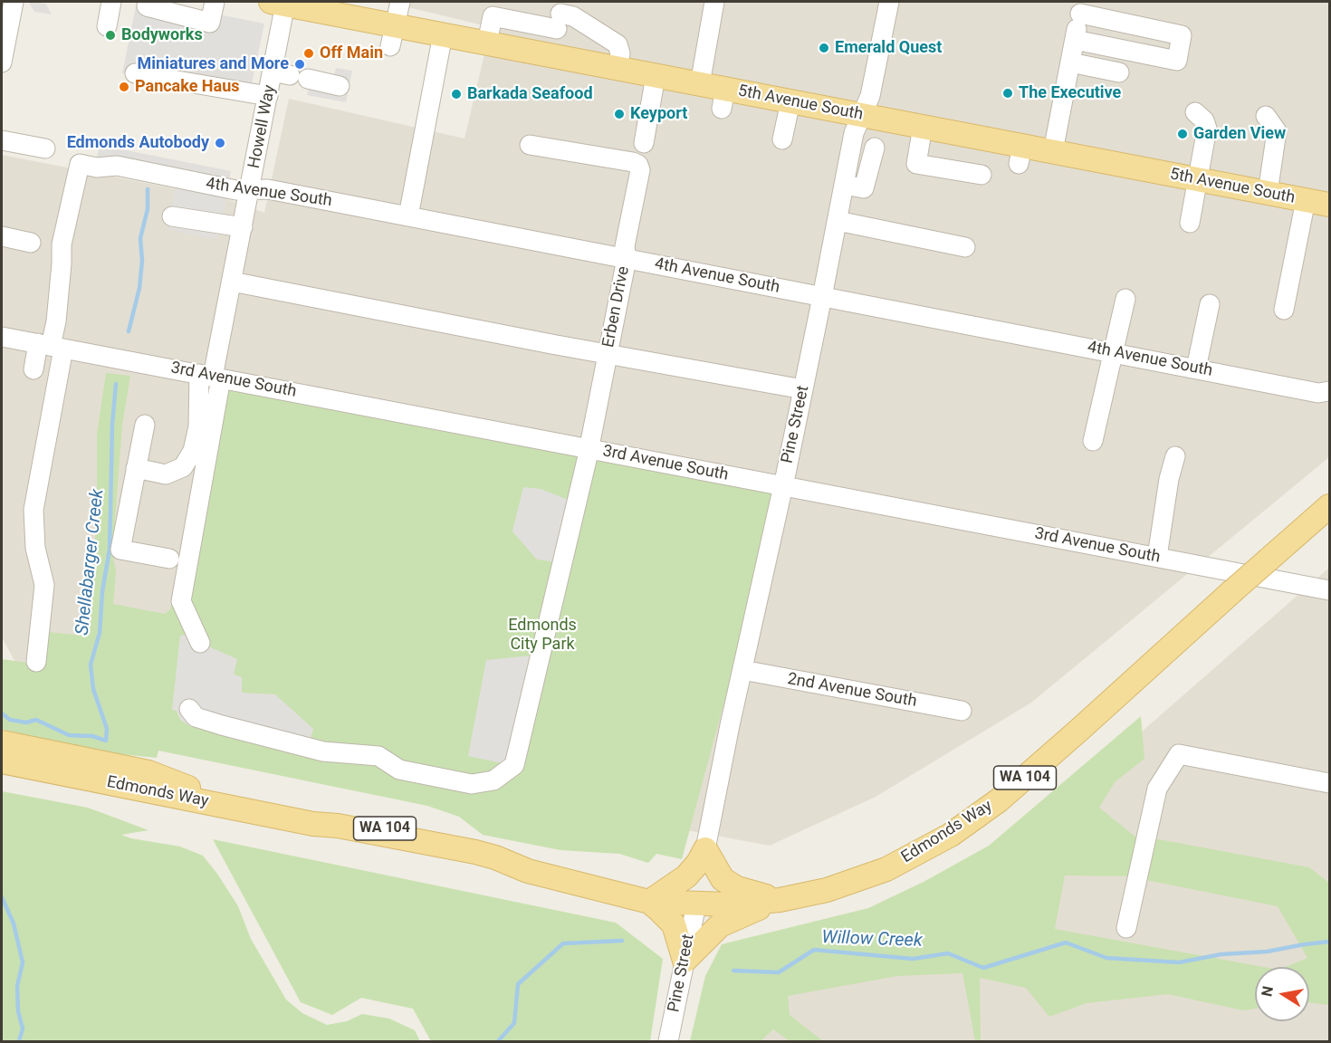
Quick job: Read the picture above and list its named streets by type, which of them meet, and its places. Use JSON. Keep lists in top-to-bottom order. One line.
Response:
{"streets":{"main road":["5th Avenue South","WA 104","Edmonds Way"],"street":["Howell Way","4th Avenue South","Erben Drive","3rd Avenue South","Pine Street","2nd Avenue South"]},"crossings":[["5th Avenue South","Howell Way"],["5th Avenue South","Pine Street"],["Howell Way","4th Avenue South"],["Howell Way","3rd Avenue South"],["4th Avenue South","Erben Drive"],["4th Avenue South","3rd Avenue South"],["4th Avenue South","Pine Street"],["Erben Drive","3rd Avenue South"],["3rd Avenue South","Pine Street"],["Pine Street","2nd Avenue South"],["Pine Street","Edmonds Way"],["WA 104","Edmonds Way"]],"water":["Shellabarger Creek","Willow Creek"],"parks":["Edmonds City Park"],"places":["Bodyworks","Emerald Quest","Off Main","Miniatures and More","Pancake Haus","The Executive","Barkada Seafood","Keyport","Garden View","Edmonds Autobody"],"north":"left"}
